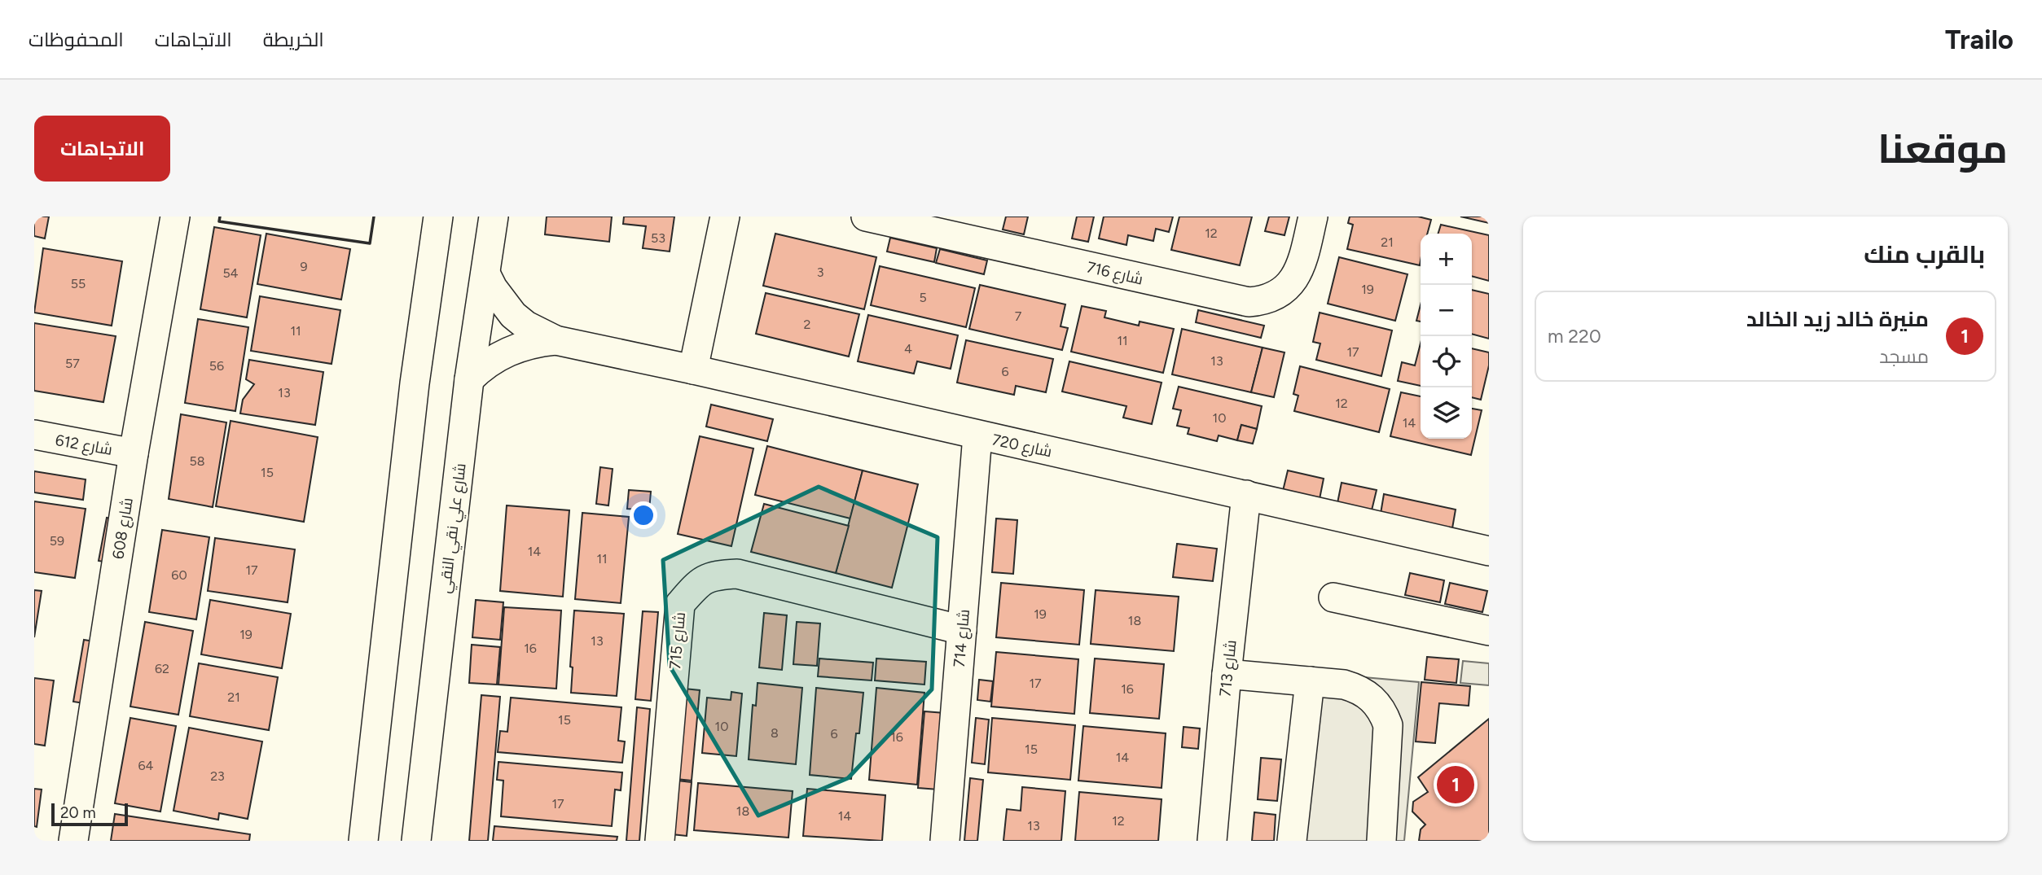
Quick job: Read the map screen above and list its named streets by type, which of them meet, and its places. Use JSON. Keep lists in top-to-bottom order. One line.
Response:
{"streets":{"street":["شارع 716","شارع 612","شارع 720","شارع 608","شارع علي نقي النقي","شارع 714","شارع 715","شارع 713"]},"crossings":[["شارع 612","شارع 608"],["شارع 720","شارع علي نقي النقي"],["شارع 720","شارع 714"],["شارع 720","شارع 713"],["شارع 714","شارع 715"]],"house_numbers":["12","53","21","9","3","54","55","19","5","7","2","11","11","4","17","13","57","56","6","13","12","10","14","58","15","59","14","11","17","60","19","18","19","13","16","62","17","16","21","15","10","8","6","16","15","14","64","23","17","18","14","12","13"],"scale_bar":"20 m","page":{"header":"Trailo","nav":["الخريطة","الاتجاهات","المحفوظات"],"title":"موقعنا","buttons":"الاتجاهات","heading":"بالقرب منك","map_buttons":["+","−"],"list":[{"mark":"1","name":"منيرة خالد زيد الخالد","note":"مسجد","value":"220 m"}],"pins":"1","scale":"20 m"}}
